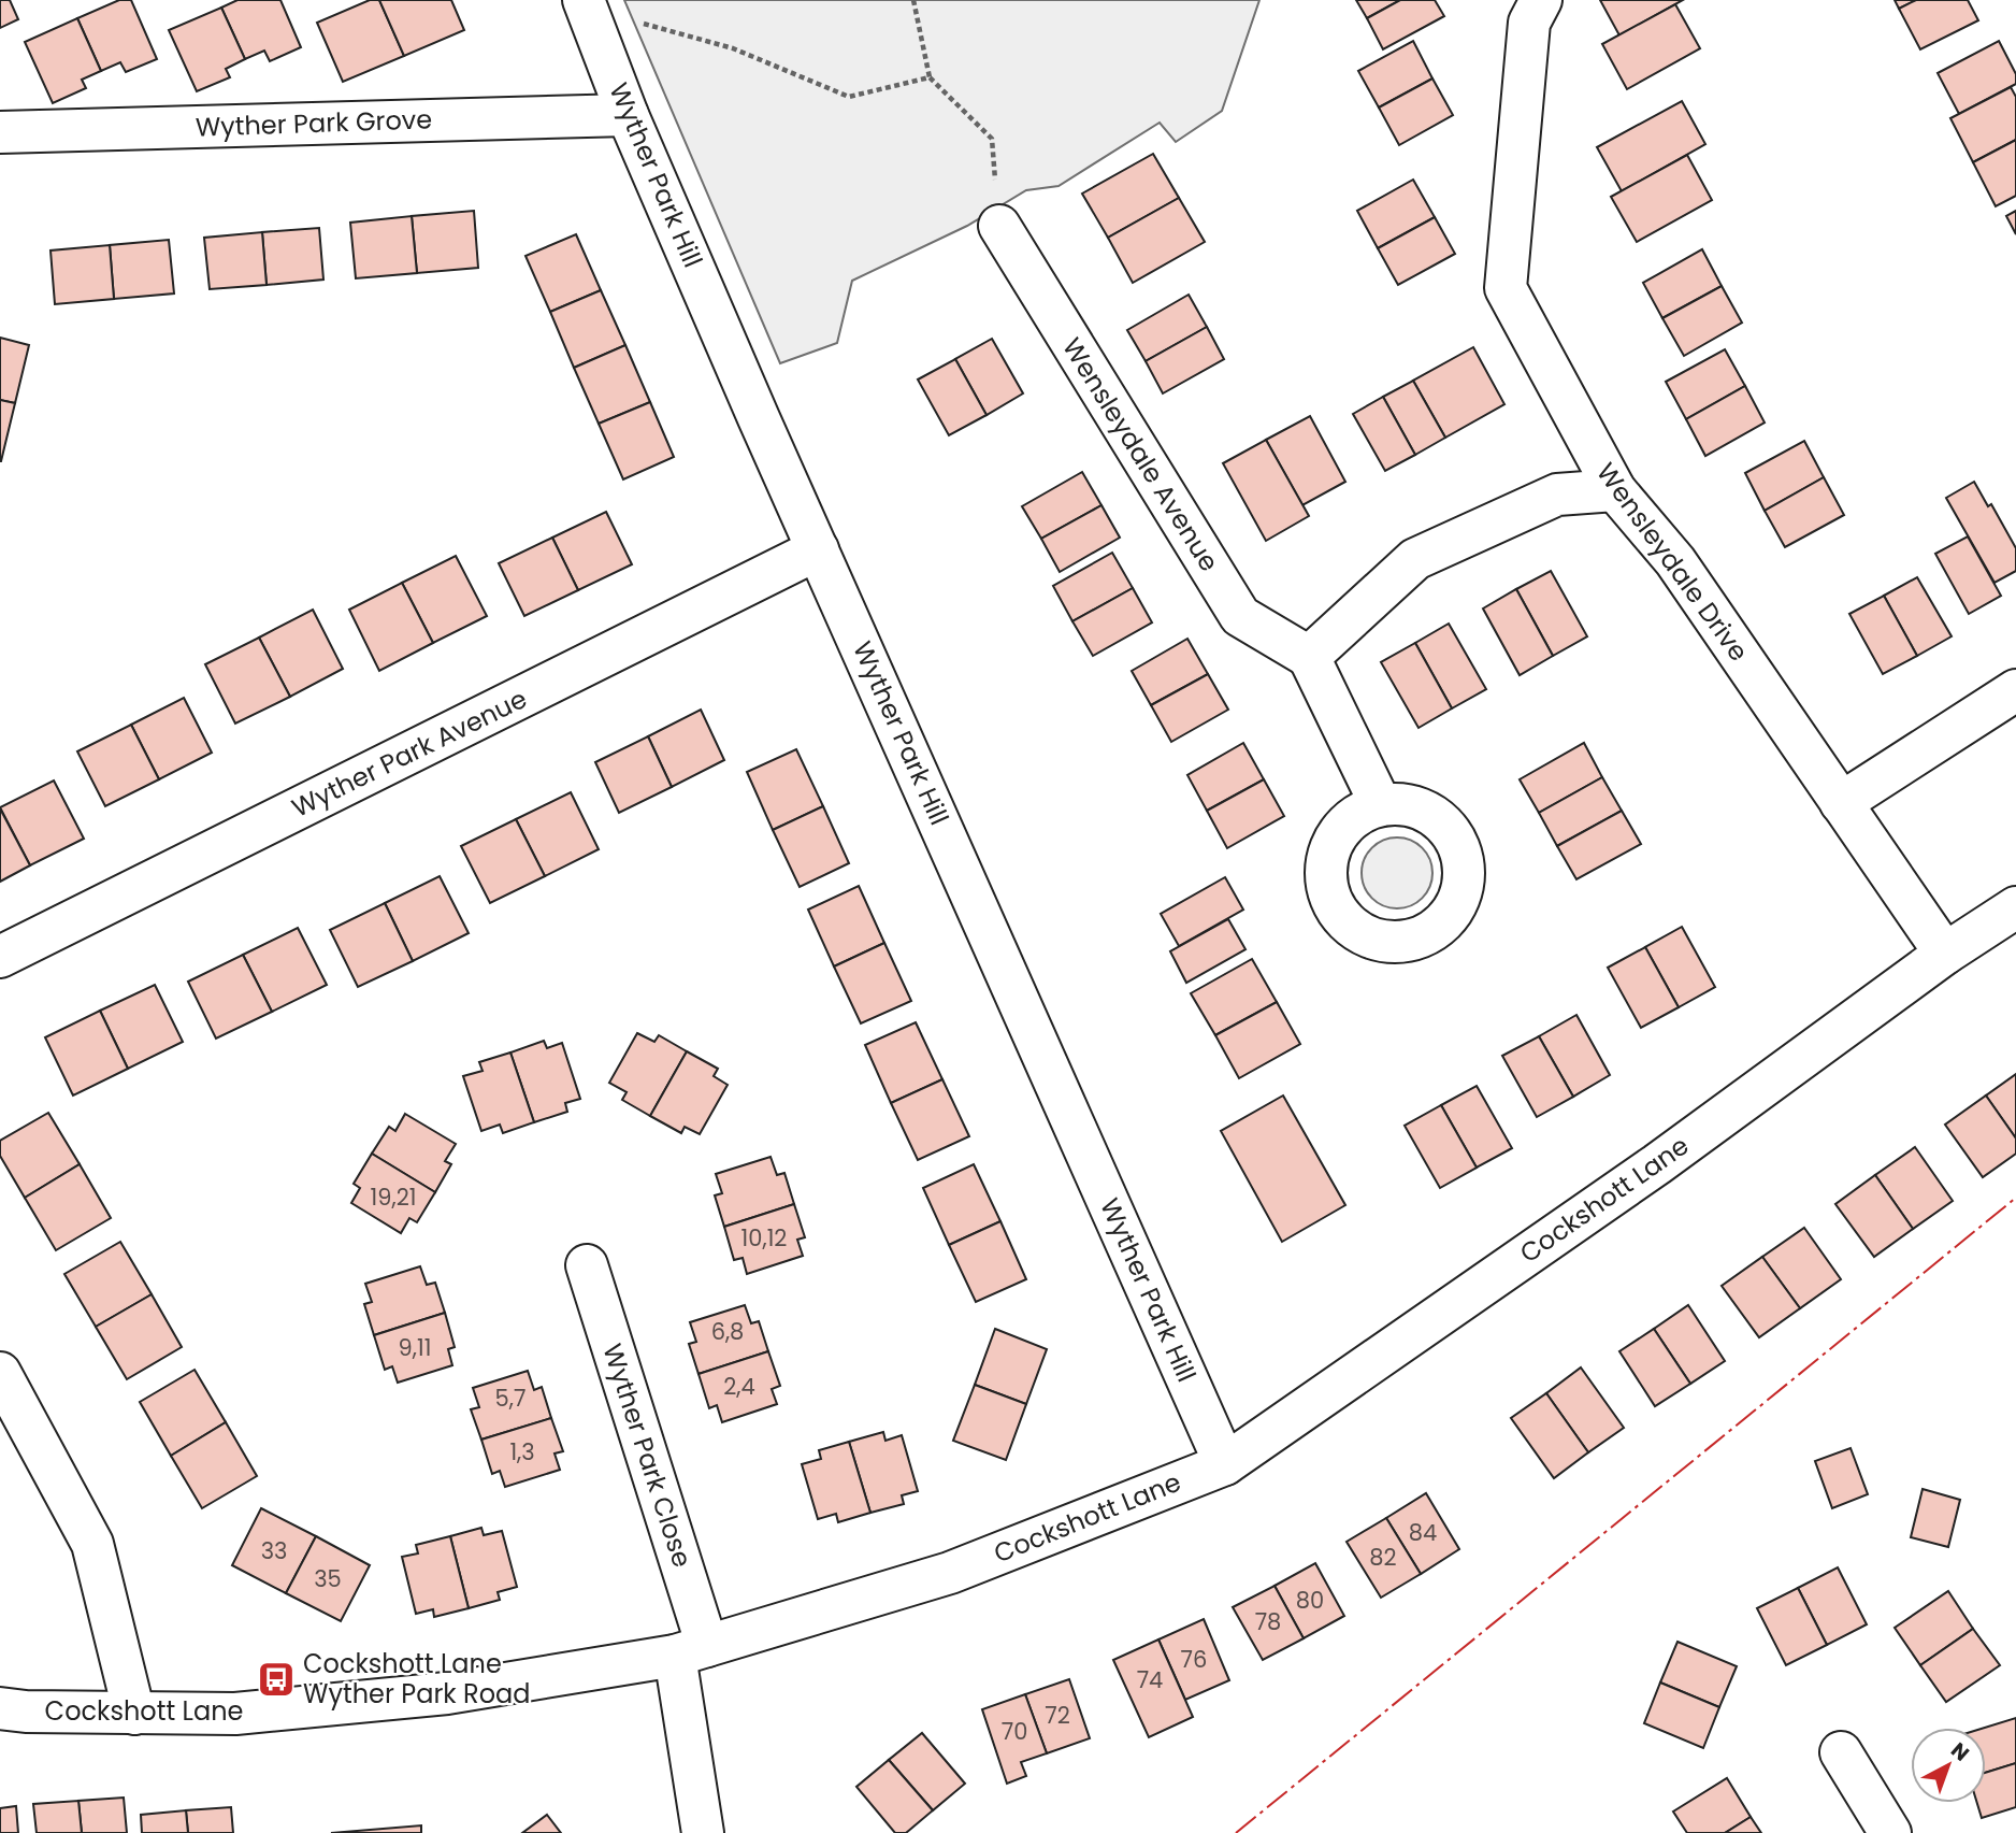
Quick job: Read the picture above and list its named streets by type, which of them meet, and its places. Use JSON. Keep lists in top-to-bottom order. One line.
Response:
{"streets":{"street":["Wyther Park Grove","Wyther Park Hill","Wensleydale Avenue","Wensleydale Drive","Wyther Park Avenue","Cockshott Lane","Wyther Park Close"]},"crossings":[["Wyther Park Grove","Wyther Park Hill"],["Wyther Park Hill","Wyther Park Avenue"],["Wyther Park Hill","Cockshott Lane"],["Wensleydale Drive","Cockshott Lane"],["Cockshott Lane","Wyther Park Close"]],"places":{"bus stop":["Cockshott Lane Wyther Park Road"]},"house_numbers":["19,21","10,12","6,8","9,11","2,4","5,7","1,3","84","33","82","35","80","78","76","74","72","70"],"north":"top right"}
